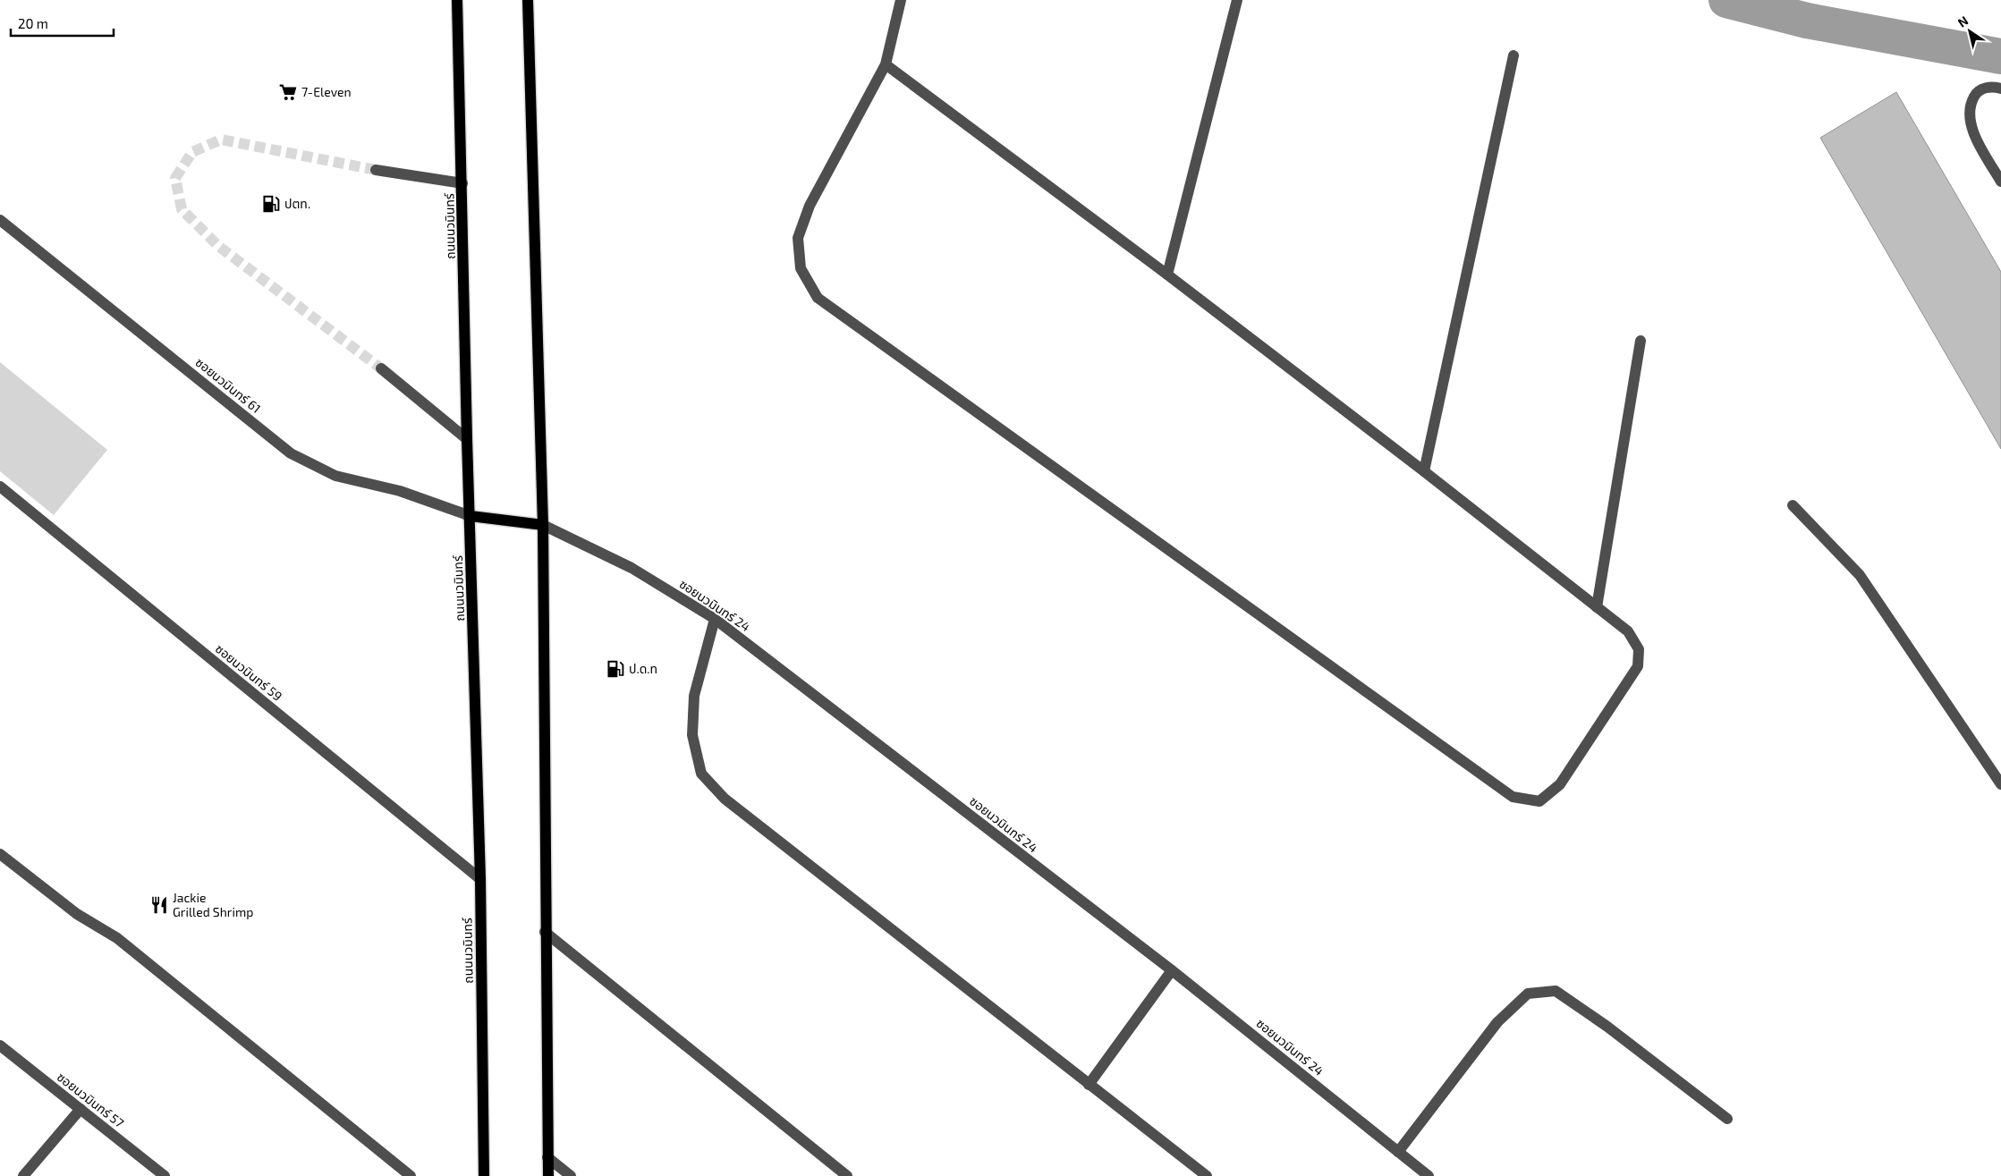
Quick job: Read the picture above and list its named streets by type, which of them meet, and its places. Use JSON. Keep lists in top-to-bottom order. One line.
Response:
{"streets":{"main road":["ถนนนวมินทร์"],"street":["ซอยนวมินทร์ 61","ซอยนวมินทร์ 24","ซอยนวมินทร์ 59","ซอยนวมินทร์ 57"]},"crossings":[["ถนนนวมินทร์","ซอยนวมินทร์ 61"],["ถนนนวมินทร์","ซอยนวมินทร์ 59"]],"places":{"supermarket":["7-Eleven"],"fuel station":["ปตท.","ป.ด.ท"],"restaurant":["Jackie Grilled Shrimp"]},"scale_bar":"20 m","north":"top left"}
